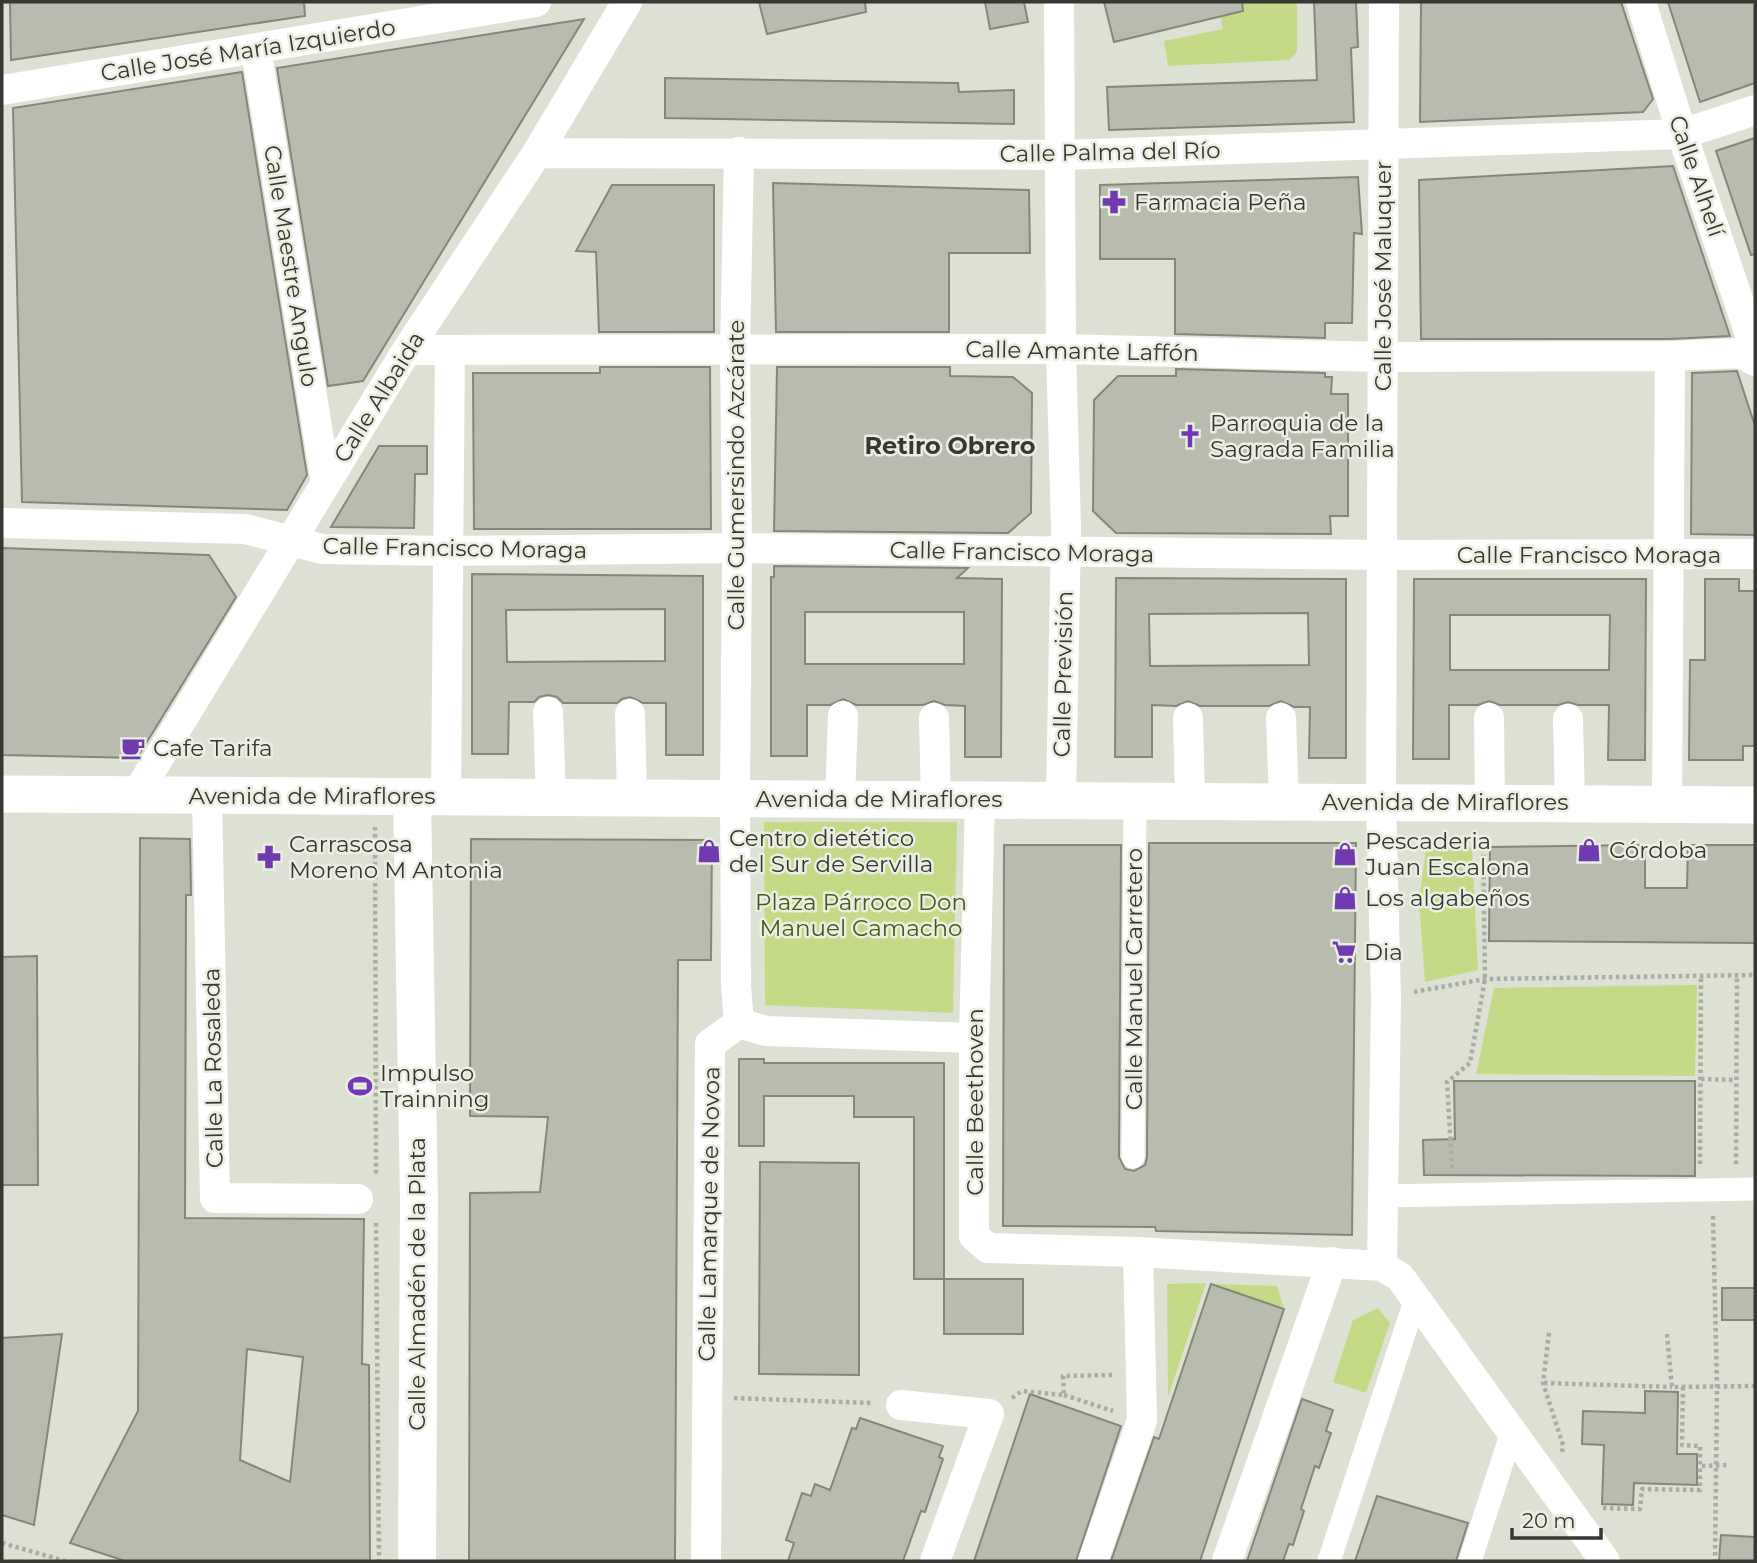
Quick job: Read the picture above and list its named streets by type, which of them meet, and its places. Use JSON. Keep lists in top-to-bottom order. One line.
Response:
{"streets":{"main road":["Calle Almadén de la Plata"],"street":["Calle José María Izquierdo","Calle Palma del Río","Calle Alhelí","Calle Maestre Angulo","Calle José Maluquer","Calle Amante Laffón","Calle Albaida","Calle Gumersindo Azcárate","Calle Francisco Moraga","Calle Previsión","Avenida de Miraflores","Calle Manuel Carretero","Calle La Rosaleda","Calle Beethoven","Calle Lamarque de Novoa"]},"crossings":[["Calle José María Izquierdo","Calle Maestre Angulo"],["Calle Palma del Río","Calle Alhelí"],["Calle Palma del Río","Calle José Maluquer"],["Calle Palma del Río","Calle Albaida"],["Calle Palma del Río","Calle Gumersindo Azcárate"],["Calle Palma del Río","Calle Previsión"],["Calle Maestre Angulo","Calle Albaida"],["Calle José Maluquer","Calle Amante Laffón"],["Calle José Maluquer","Calle Francisco Moraga"],["Calle José Maluquer","Avenida de Miraflores"],["Calle José Maluquer","Calle Beethoven"],["Calle Amante Laffón","Calle Albaida"],["Calle Amante Laffón","Calle Gumersindo Azcárate"],["Calle Amante Laffón","Calle Previsión"],["Calle Albaida","Calle Francisco Moraga"],["Calle Albaida","Avenida de Miraflores"],["Calle Gumersindo Azcárate","Calle Francisco Moraga"],["Calle Gumersindo Azcárate","Avenida de Miraflores"],["Calle Francisco Moraga","Calle Previsión"],["Calle Previsión","Avenida de Miraflores"],["Avenida de Miraflores","Calle Manuel Carretero"],["Avenida de Miraflores","Calle La Rosaleda"],["Avenida de Miraflores","Calle Beethoven"],["Avenida de Miraflores","Calle Almadén de la Plata"]],"districts":["Retiro Obrero"],"parks":["Plaza Párroco Don Manuel Camacho"],"places":{"pharmacy":["Farmacia Peña","Carrascosa Moreno M Antonia"],"church":["Parroquia de la Sagrada Familia"],"cafe":["Cafe Tarifa"],"shop":["Córdoba","Centro dietético del Sur de Servilla","Pescaderia Juan Escalona","Los algabeños"],"supermarket":["Dia"],"sports":["Impulso Trainning"]},"scale_bar":"20 m"}
